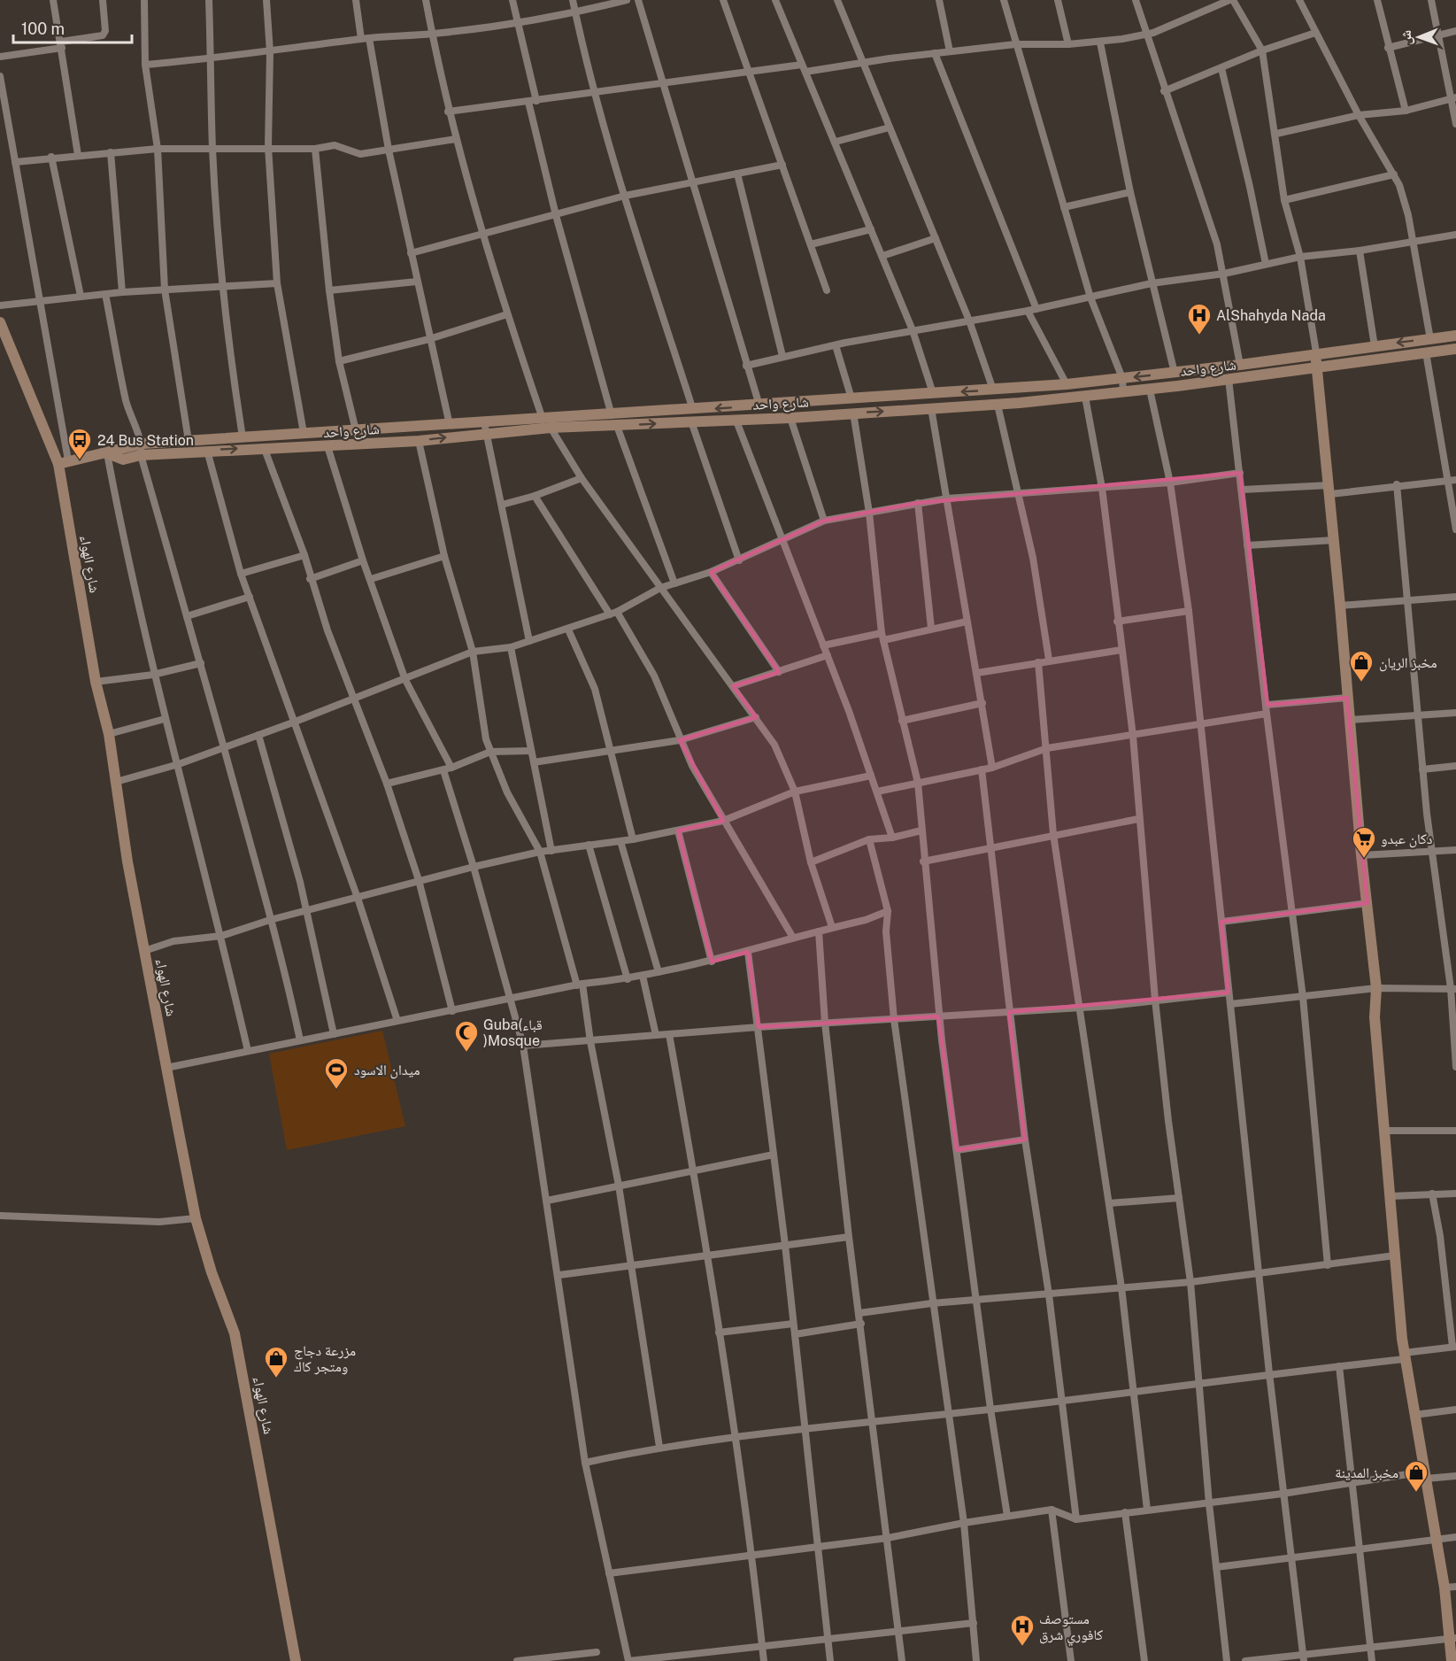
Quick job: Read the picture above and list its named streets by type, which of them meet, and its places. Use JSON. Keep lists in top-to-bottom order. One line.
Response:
{"streets":{"street":["شارع واحد","شارع الهواء"]},"crossings":[["شارع واحد","شارع الهواء"]],"places":{"hospital":["AlShahyda Nada","مستوصف كافوري شرق"],"bus stop":["24 Bus Station"],"shop":["مخبز الريان","مزرعة دجاج ومتجر كاك","مخبز المدينة"],"supermarket":["دكان عبدو"],"mosque":["Guba(قباء )Mosque"],"sports":["ميدان الاسود"]},"scale_bar":"100 m","north":"left"}
